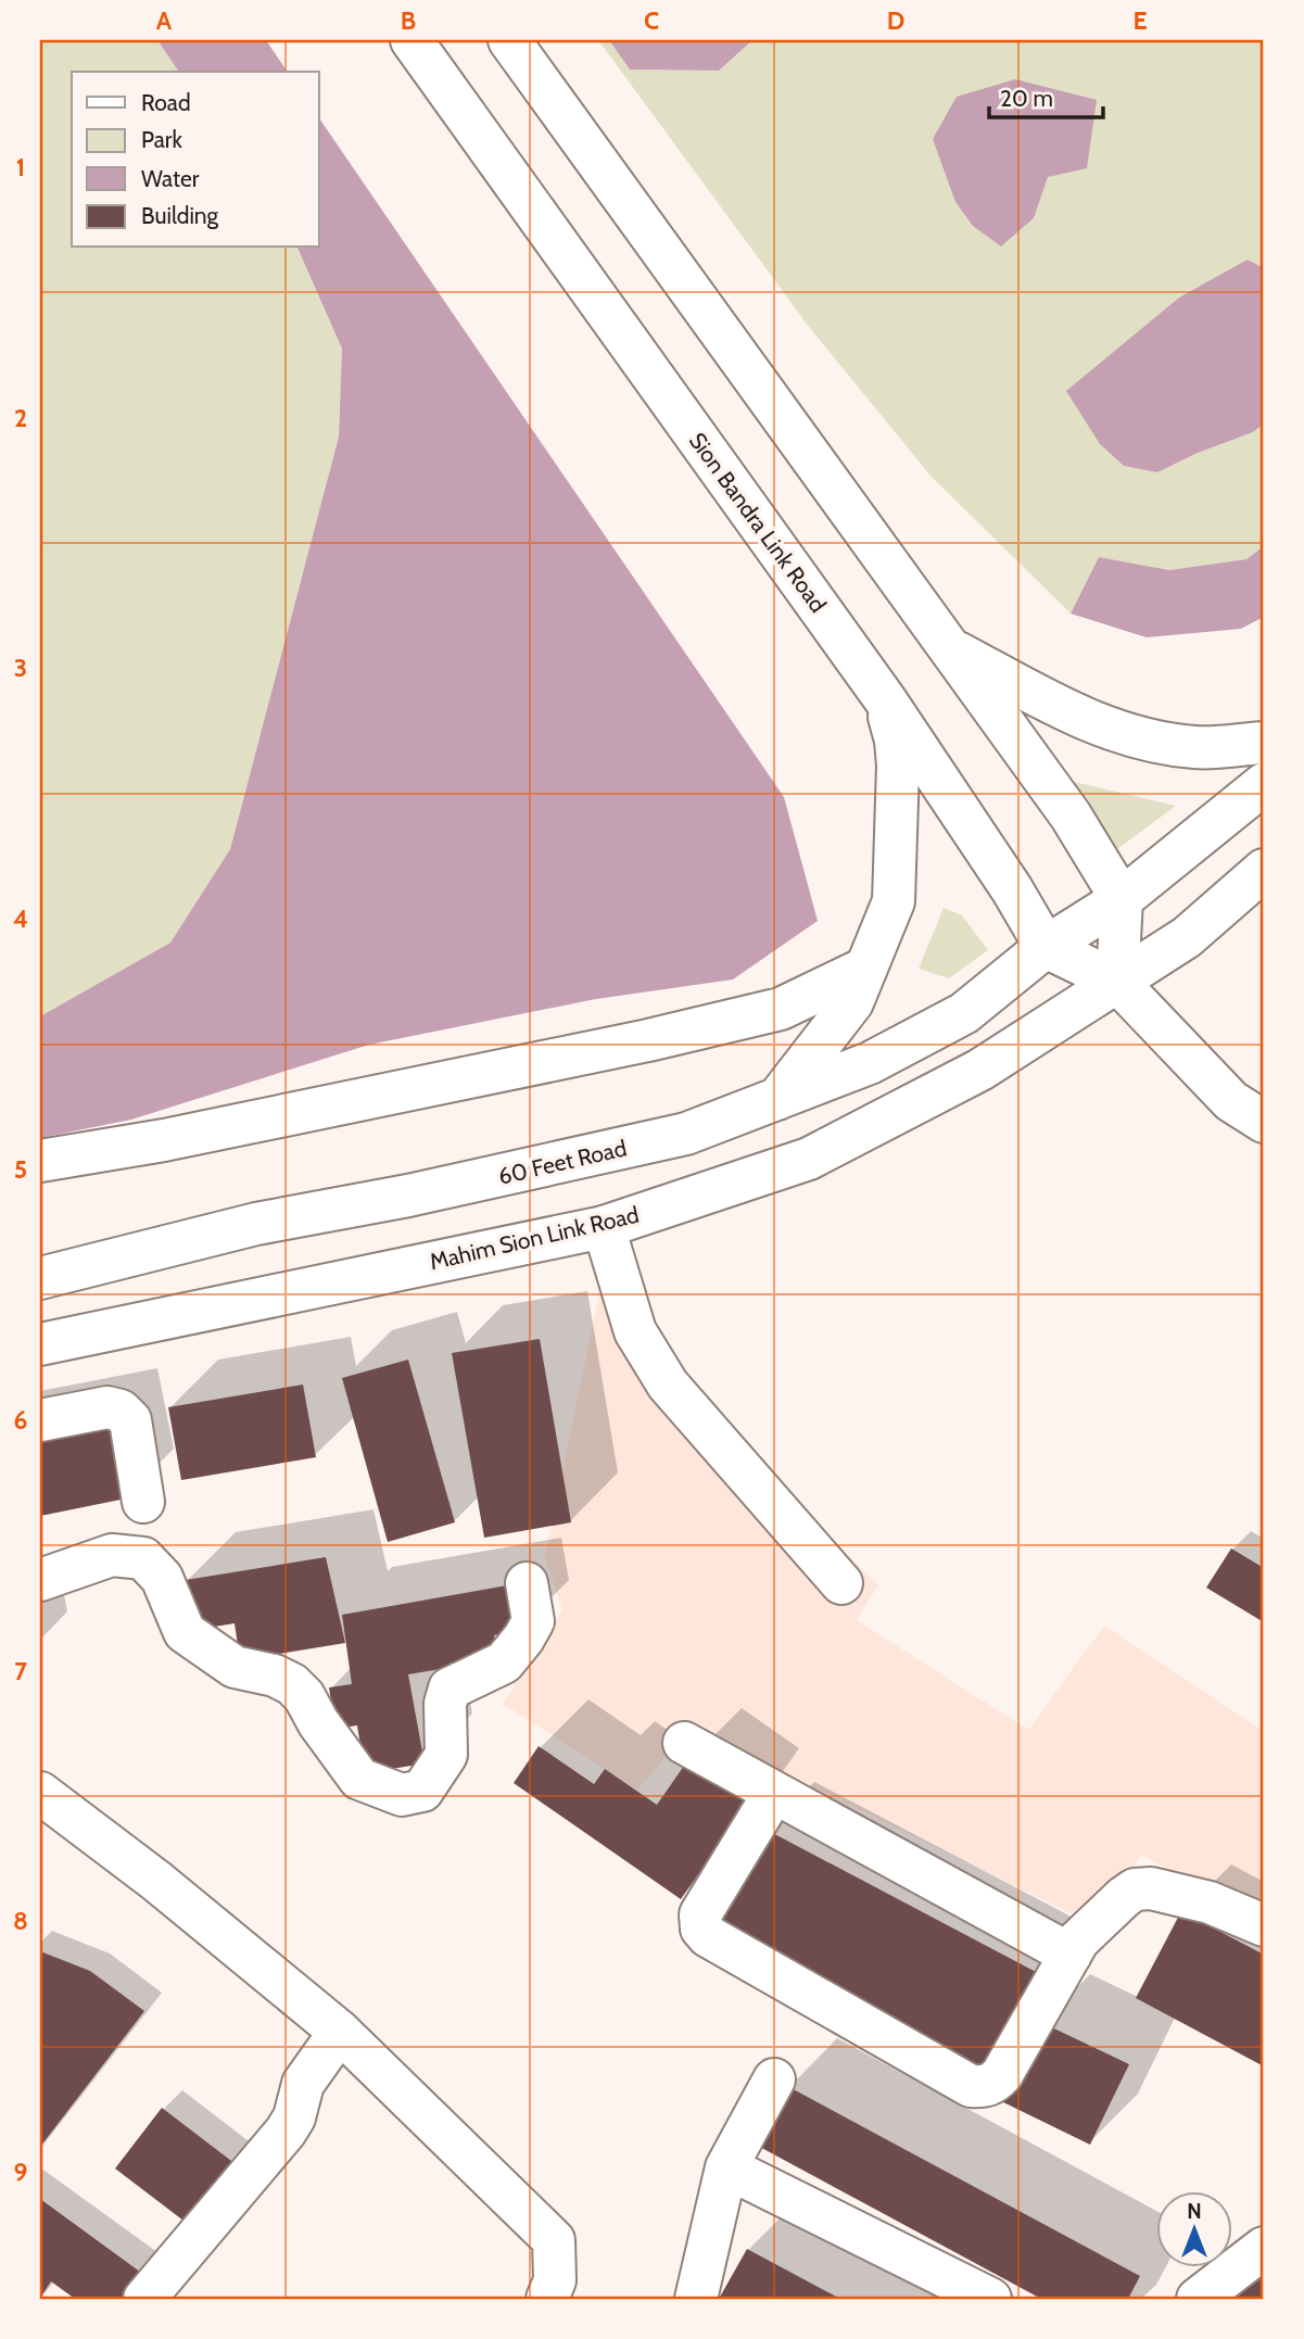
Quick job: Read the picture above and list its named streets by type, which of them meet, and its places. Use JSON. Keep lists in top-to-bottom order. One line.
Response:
{"streets":{"main road":["Sion Bandra Link Road","60 Feet Road","Mahim Sion Link Road"]},"crossings":[["Sion Bandra Link Road","60 Feet Road"]],"legend":["Road","Park","Water","Building"],"scale_bar":"20 m","north":"top","grid":{"columns":["A","B","C","D","E"],"rows":["1","2","3","4","5","6","7","8","9"]}}
